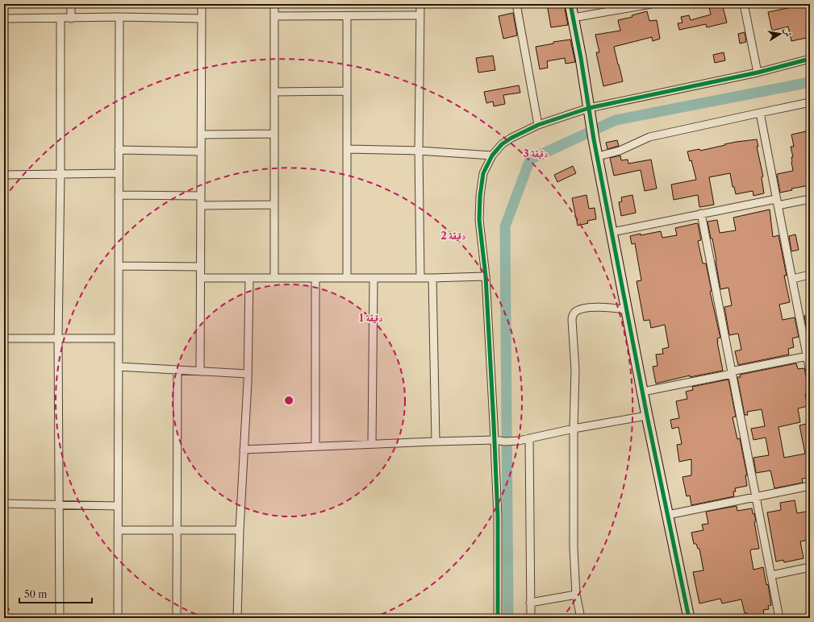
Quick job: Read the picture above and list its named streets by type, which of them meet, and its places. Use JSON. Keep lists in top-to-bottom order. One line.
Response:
{"scale_bar":"50 m","north":"right","rings":["3 دقيقة","2 دقيقة","1 دقيقة"]}
